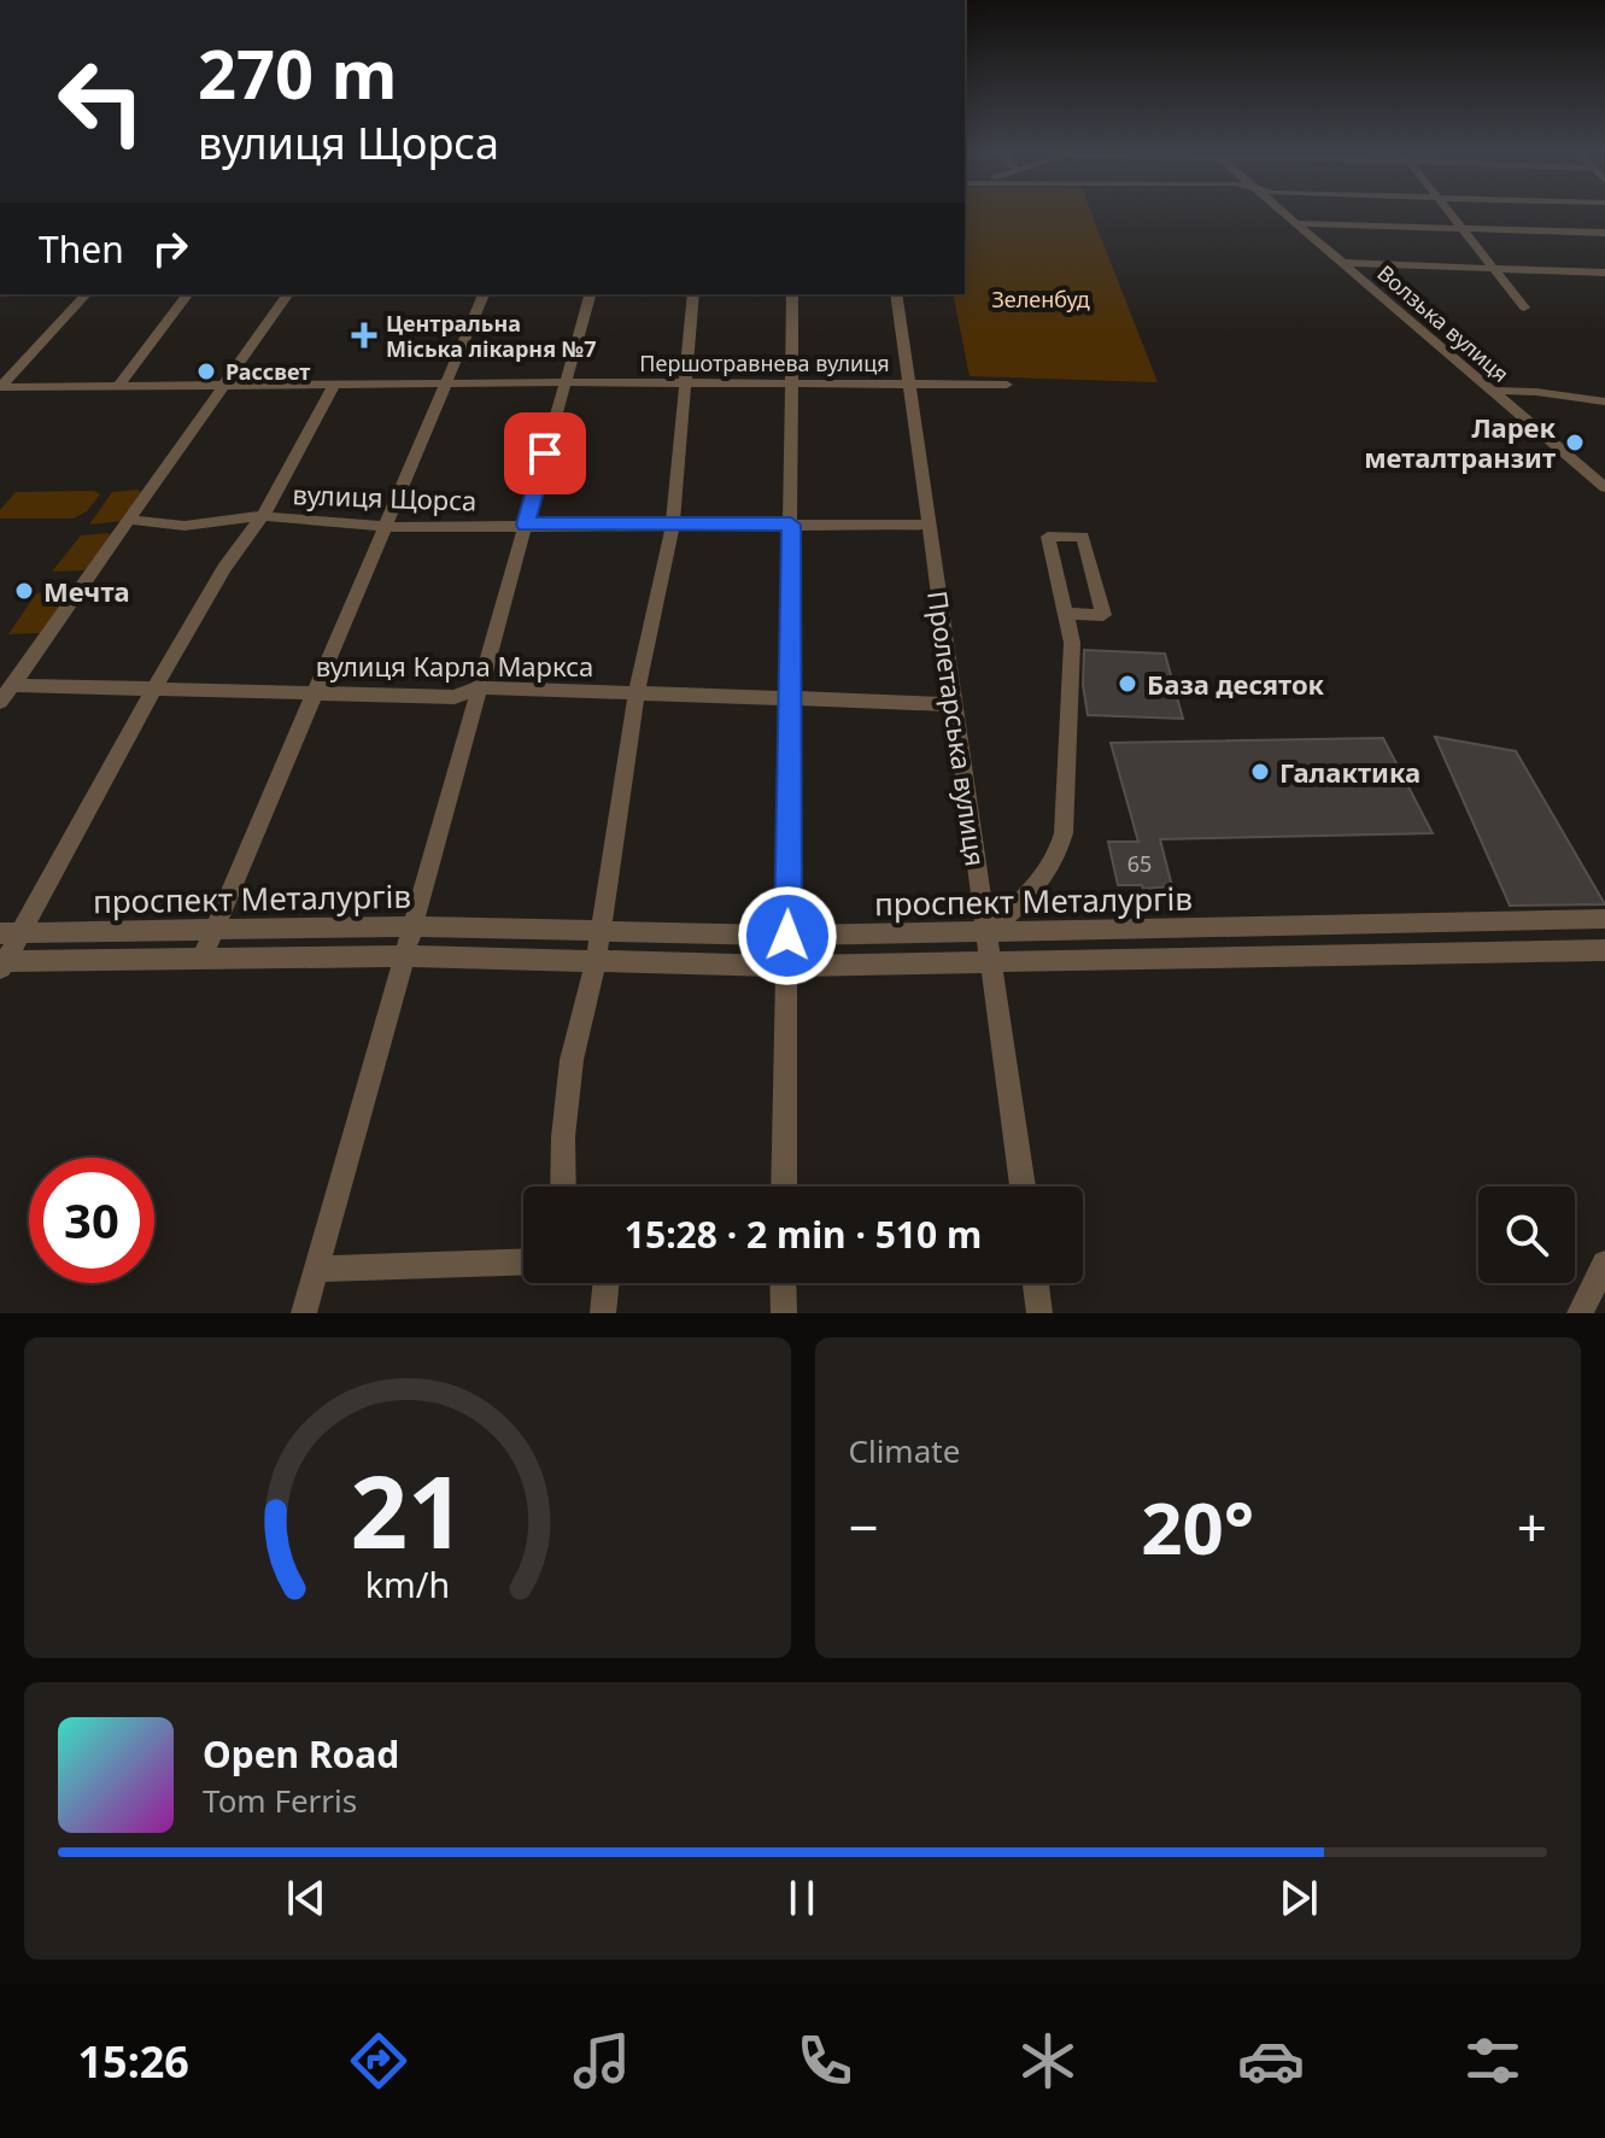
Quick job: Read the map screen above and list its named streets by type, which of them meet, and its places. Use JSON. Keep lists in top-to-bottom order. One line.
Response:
{"streets":{"street":["Волзька вулиця","Першотравнева вулиця","вулиця Щорса","вулиця Карла Маркса","Пролетарська вулиця","проспект Металургів"]},"crossings":[["Першотравнева вулиця","Пролетарська вулиця"],["вулиця Щорса","Пролетарська вулиця"],["вулиця Карла Маркса","Пролетарська вулиця"],["Пролетарська вулиця","проспект Металургів"]],"parks":["Зеленбуд"],"places":{"health":["Центральна Міська лікарня №7"],"other":["Рассвет","Ларек металтранзит","Мечта","База десяток","Галактика"]},"house_numbers":["65"],"page":{"turn":["270 m","вулиця Щорса"],"then":"Then","limit":"30","trip":"15:28 · 2 min · 510 m","tile":"Climate","heat":["−","20°","+"],"song":["Open Road","Tom Ferris"],"tabs":"15:26","gauge":["21","km/h"]}}
